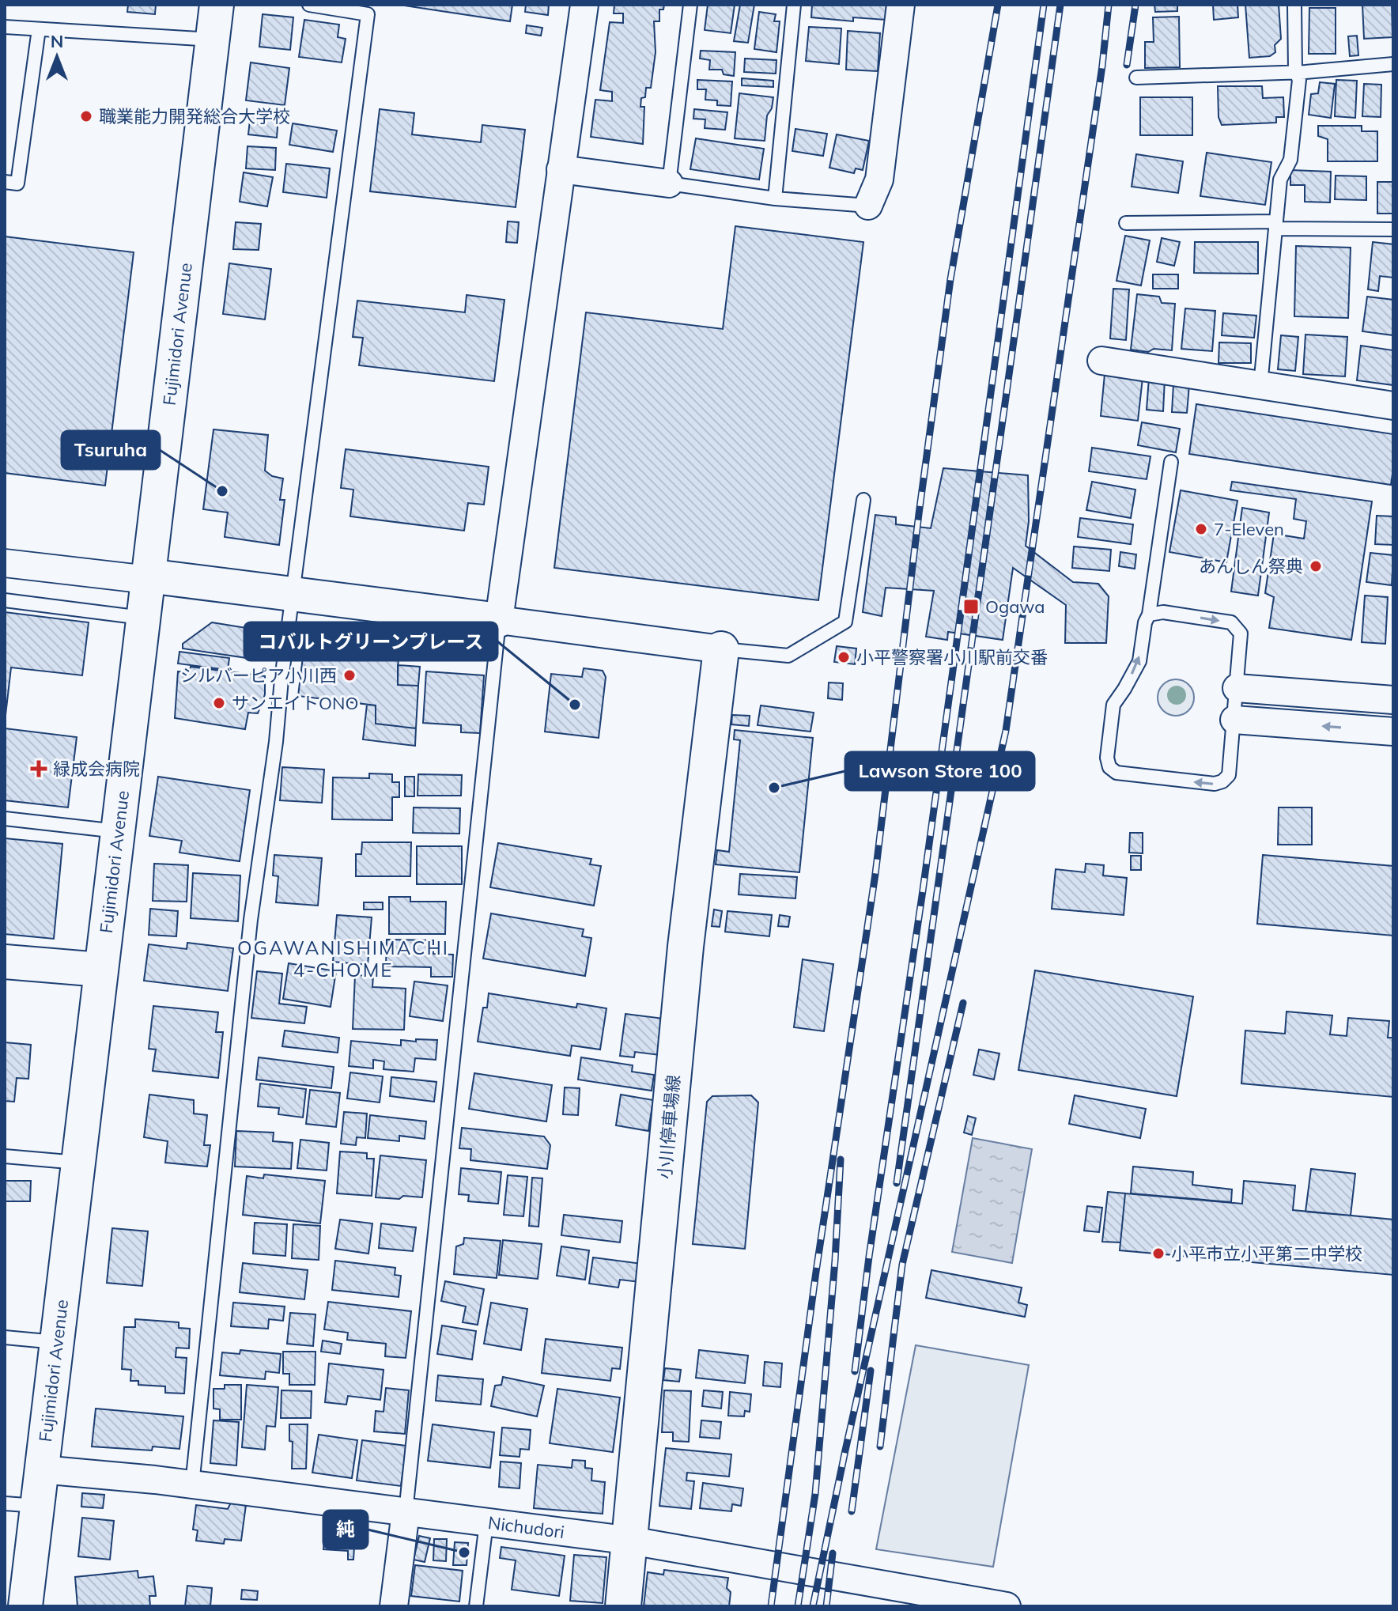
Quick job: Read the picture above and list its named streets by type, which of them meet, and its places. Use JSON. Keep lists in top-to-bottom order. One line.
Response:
{"streets":{"main road":["小川停車場線"],"street":["Fujimidori Avenue","Nichudori"]},"crossings":[["Fujimidori Avenue","Nichudori"],["小川停車場線","Nichudori"]],"districts":["OGAWANISHIMACHI 4-CHOME"],"places":{"other":["職業能力開発総合大学校","Tsuruha","7-Eleven","あんしん祭典","小平警察署小川駅前交番","シルバーピア小川西","サンエイトONO","コバルトグリーンプレース","Lawson Store 100","小平市立小平第二中学校","純"],"transit":["Ogawa"],"health":["緑成会病院"]},"north":"top"}
